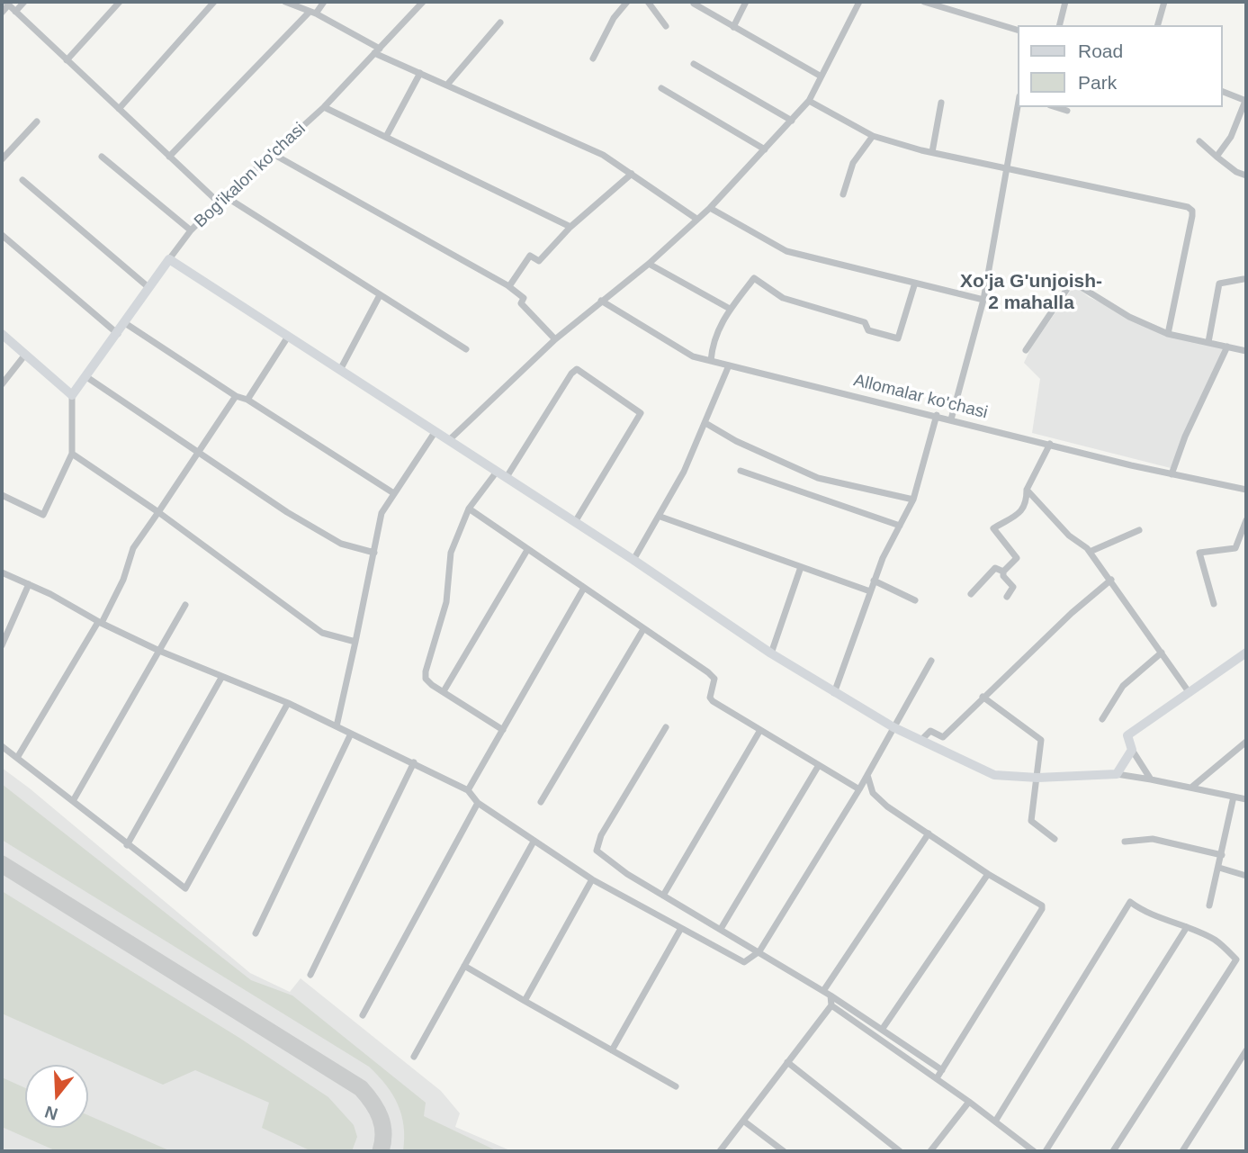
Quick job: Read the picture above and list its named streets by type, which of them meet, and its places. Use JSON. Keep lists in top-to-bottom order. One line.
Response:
{"streets":{"street":["Bog'ikalon ko'chasi","Allomalar ko'chasi"]},"districts":["Xo'ja G'unjoish- 2 mahalla"],"legend":["Road","Park"],"north":"bottom"}
